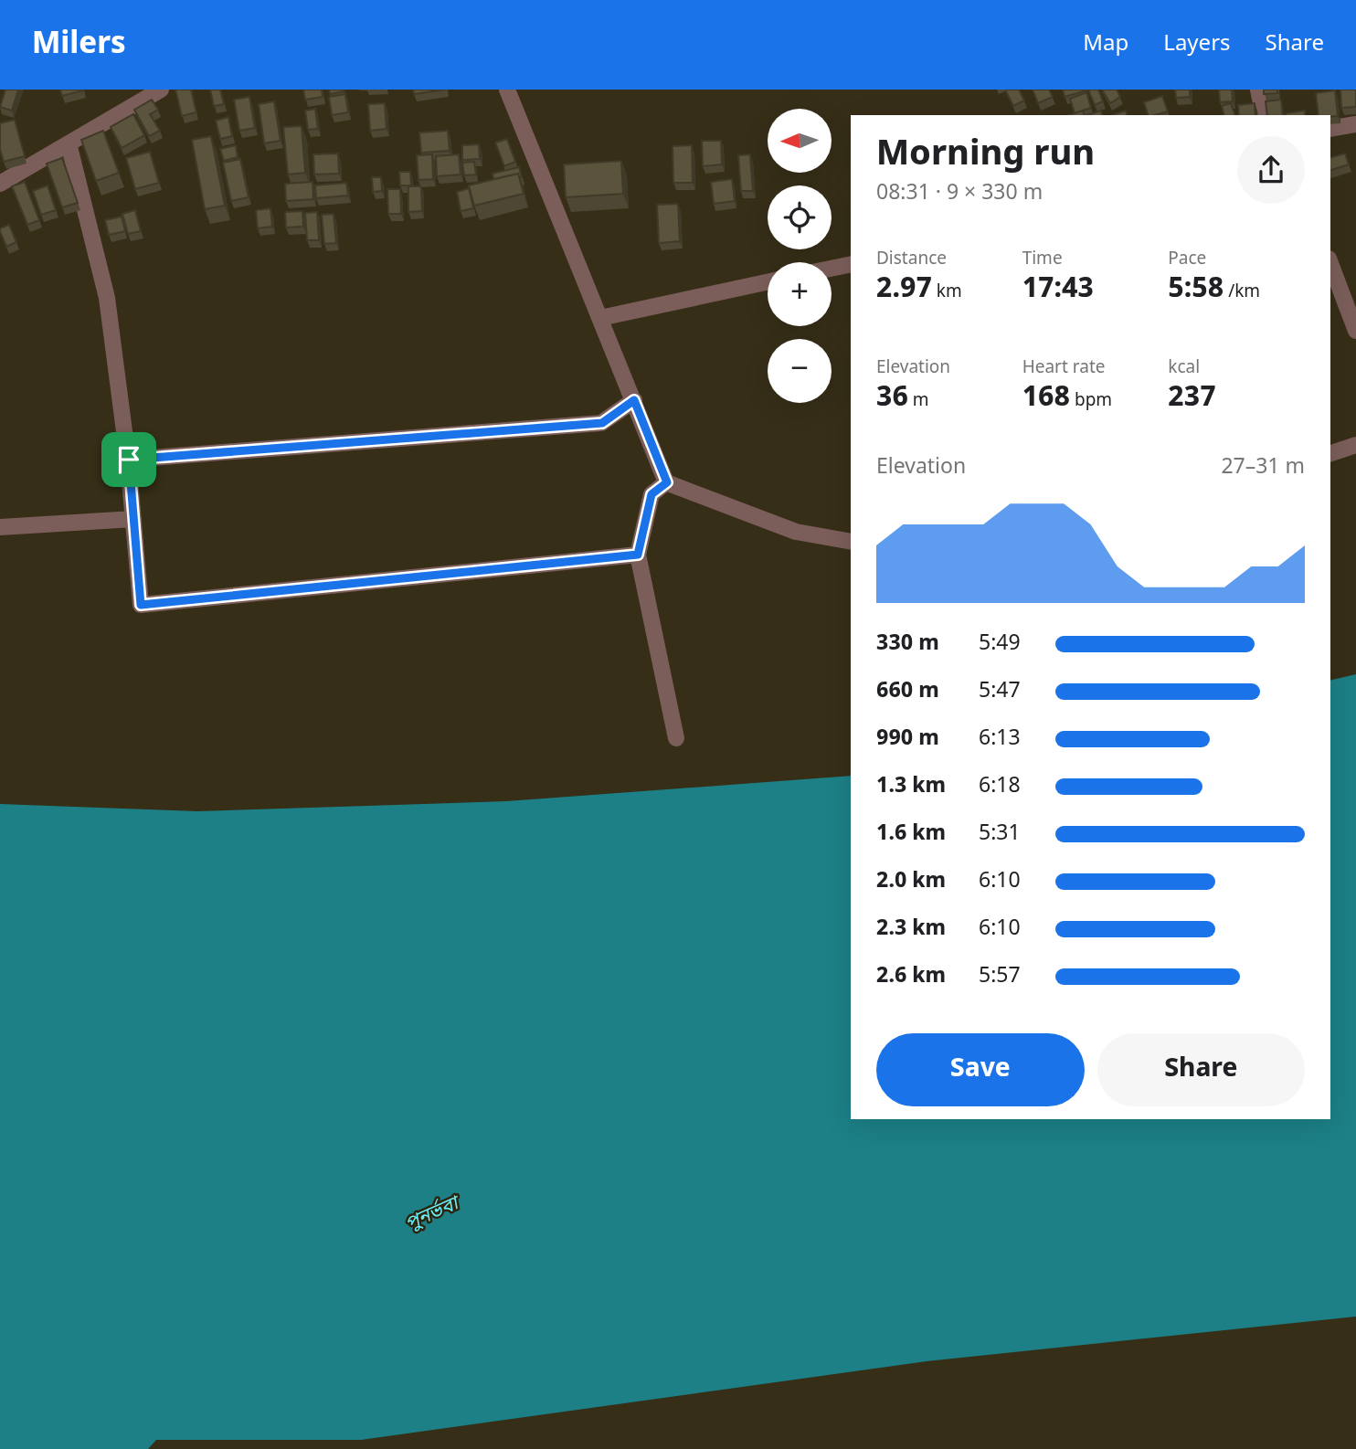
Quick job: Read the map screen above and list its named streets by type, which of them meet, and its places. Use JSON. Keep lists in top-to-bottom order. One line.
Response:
{"water":["পুনর্ভবা"],"north":"left","page":{"header":"Milers","nav":["Map","Layers","Share"],"map_buttons":["+","−"],"heading":["Morning run","08:31 · 9 × 330 m"],"stats":[["Distance","2.97 km"],["Time","17:43"],["Pace","5:58 /km"],["Elevation","36 m"],["Heart rate","168 bpm"],["kcal","237"]],"chart":["Elevation","27–31 m"],"list":[{"name":"330 m","note":"5:49"},{"name":"660 m","note":"5:47"},{"name":"990 m","note":"6:13"},{"name":"1.3 km","note":"6:18"},{"name":"1.6 km","note":"5:31"},{"name":"2.0 km","note":"6:10"},{"name":"2.3 km","note":"6:10"},{"name":"2.6 km","note":"5:57"}],"buttons":["Save","Share"]}}
